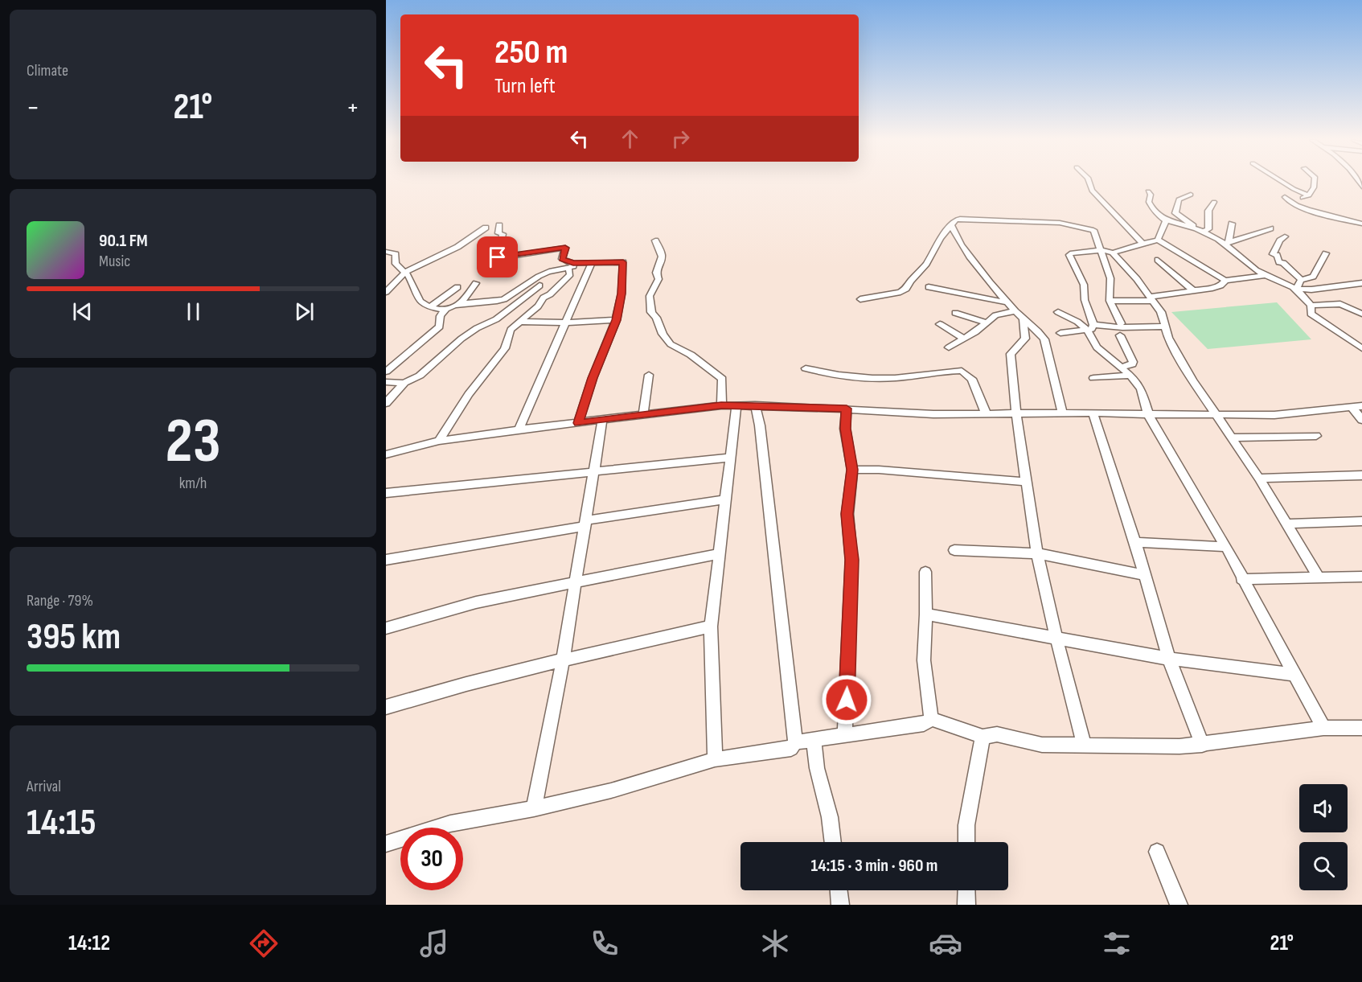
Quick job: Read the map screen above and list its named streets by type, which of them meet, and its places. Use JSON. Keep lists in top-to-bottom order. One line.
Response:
{"page":{"tile":["Climate",["23","km/h"],["Range · 79%","395 km"],["Arrival","14:15"]],"turn":["250 m","Turn left"],"heat":["−","21°","+"],"song":["90.1 FM","Music"],"limit":"30","trip":"14:15 · 3 min · 960 m","tabs":["14:12","21°"]}}
